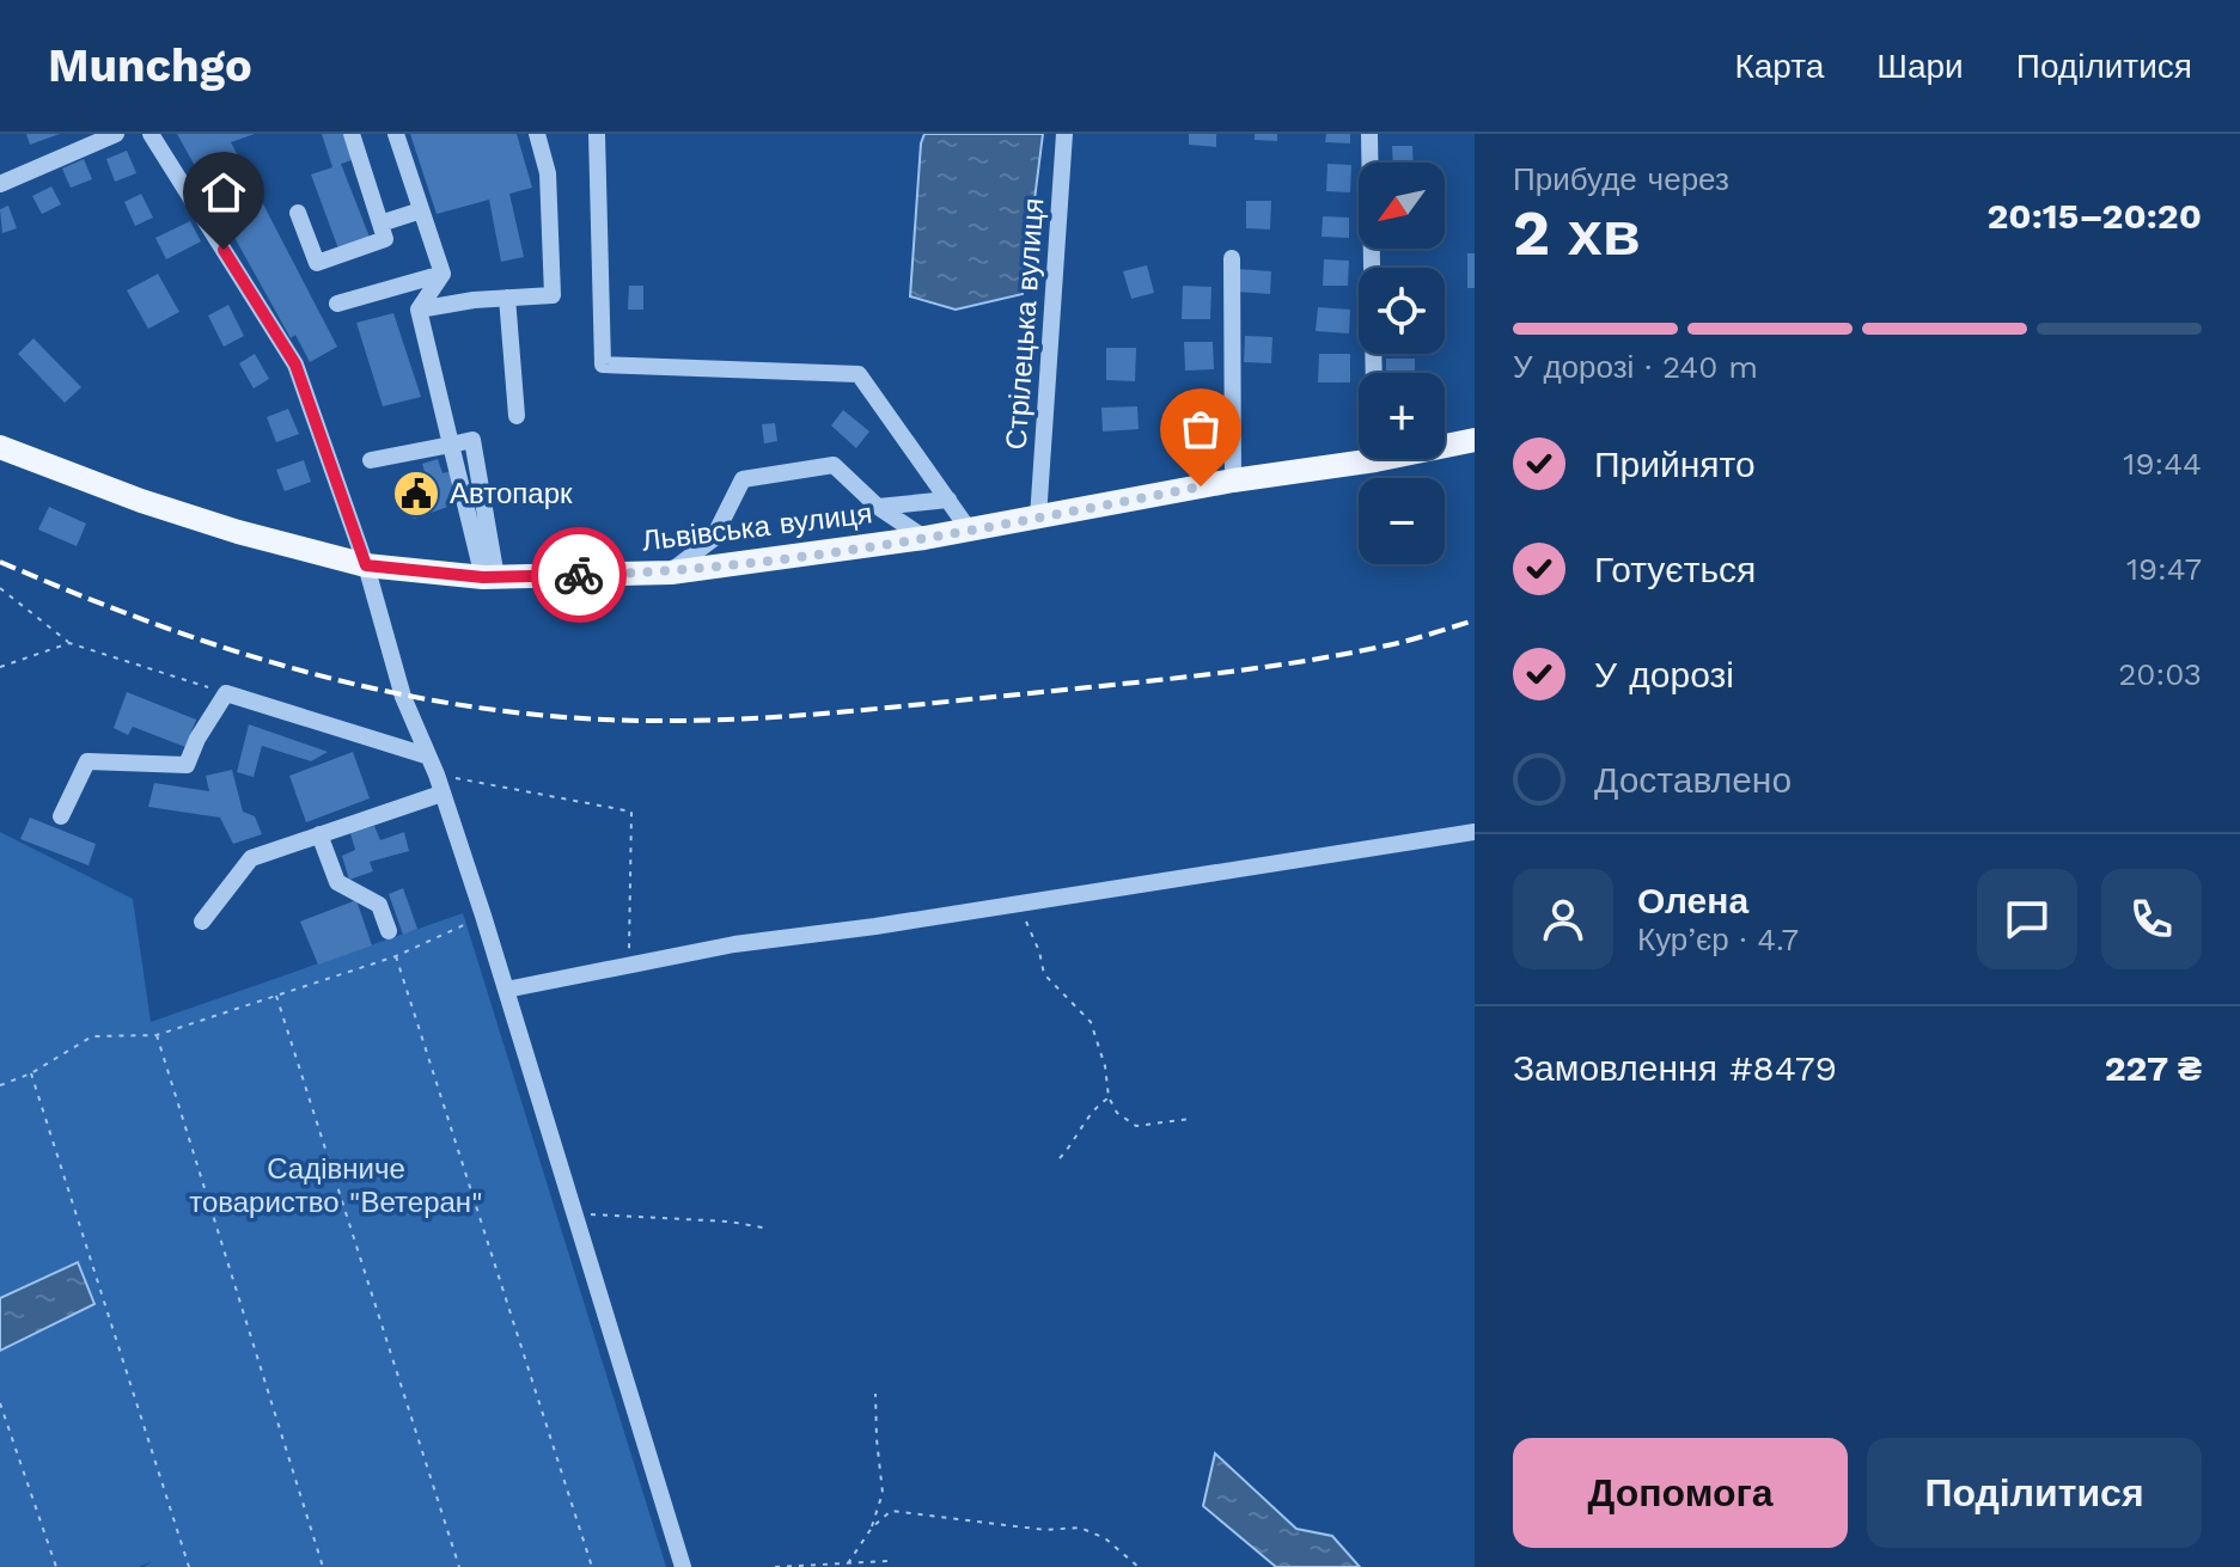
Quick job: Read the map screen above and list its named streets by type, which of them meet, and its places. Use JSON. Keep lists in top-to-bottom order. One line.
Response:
{"streets":{"main road":["Львівська вулиця"],"street":["Стрілецька вулиця"]},"crossings":[["Стрілецька вулиця","Львівська вулиця"]],"parks":["Садівниче товариство \"Ветеран\""],"places":{"public building":["Автопарк"]},"north":"bottom left","page":{"header":"Munchgo","nav":["Карта","Шари","Поділитися"],"heading":["2 хв","Прибуде через","20:15–20:20"],"panel":["Олена","Кур’єр · 4.7","Замовлення #8479","227 ₴"],"map_buttons":["+","−"],"bar":"У дорозі · 240 m","list":[["Прийнято","19:44"],["Готується","19:47"],["У дорозі","20:03"],"Доставлено"],"buttons":["Допомога","Поділитися"]}}
